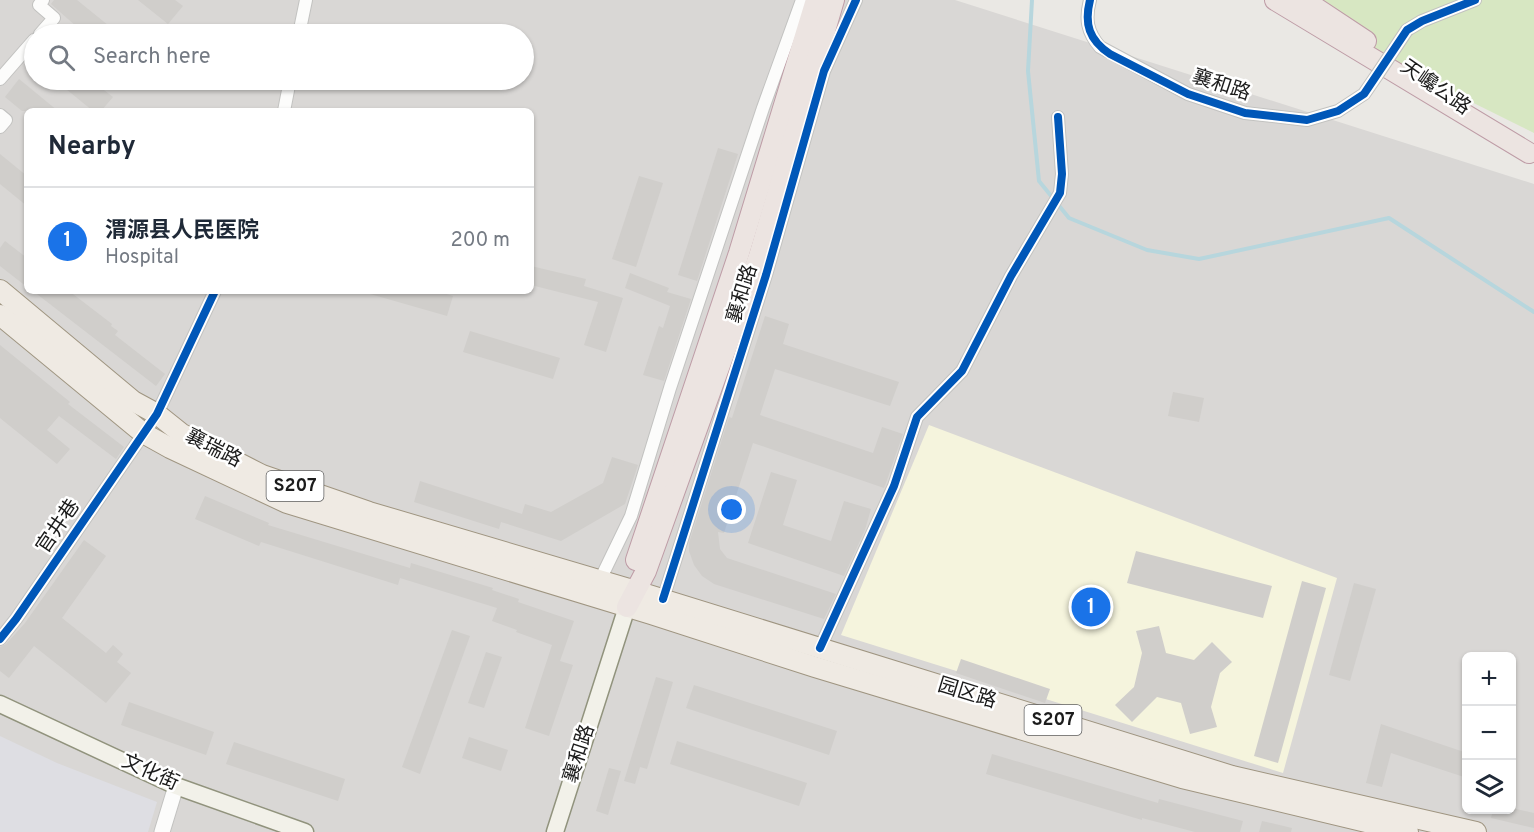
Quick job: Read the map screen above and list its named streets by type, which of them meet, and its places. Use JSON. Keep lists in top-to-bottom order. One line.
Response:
{"streets":{"highway":["天巉公路"],"main road":["襄和路","襄瑞路","S207","园区路","文化街"],"street":["官井巷"]},"crossings":[["襄和路","襄瑞路"],["襄和路","园区路"],["襄瑞路","官井巷"],["襄瑞路","园区路"]],"page":{"search":"Search here","heading":"Nearby","list":[{"mark":"1","name":"渭源县人民医院","note":"Hospital","value":"200 m"}],"pins":"1","map_buttons":["+","−"]}}
